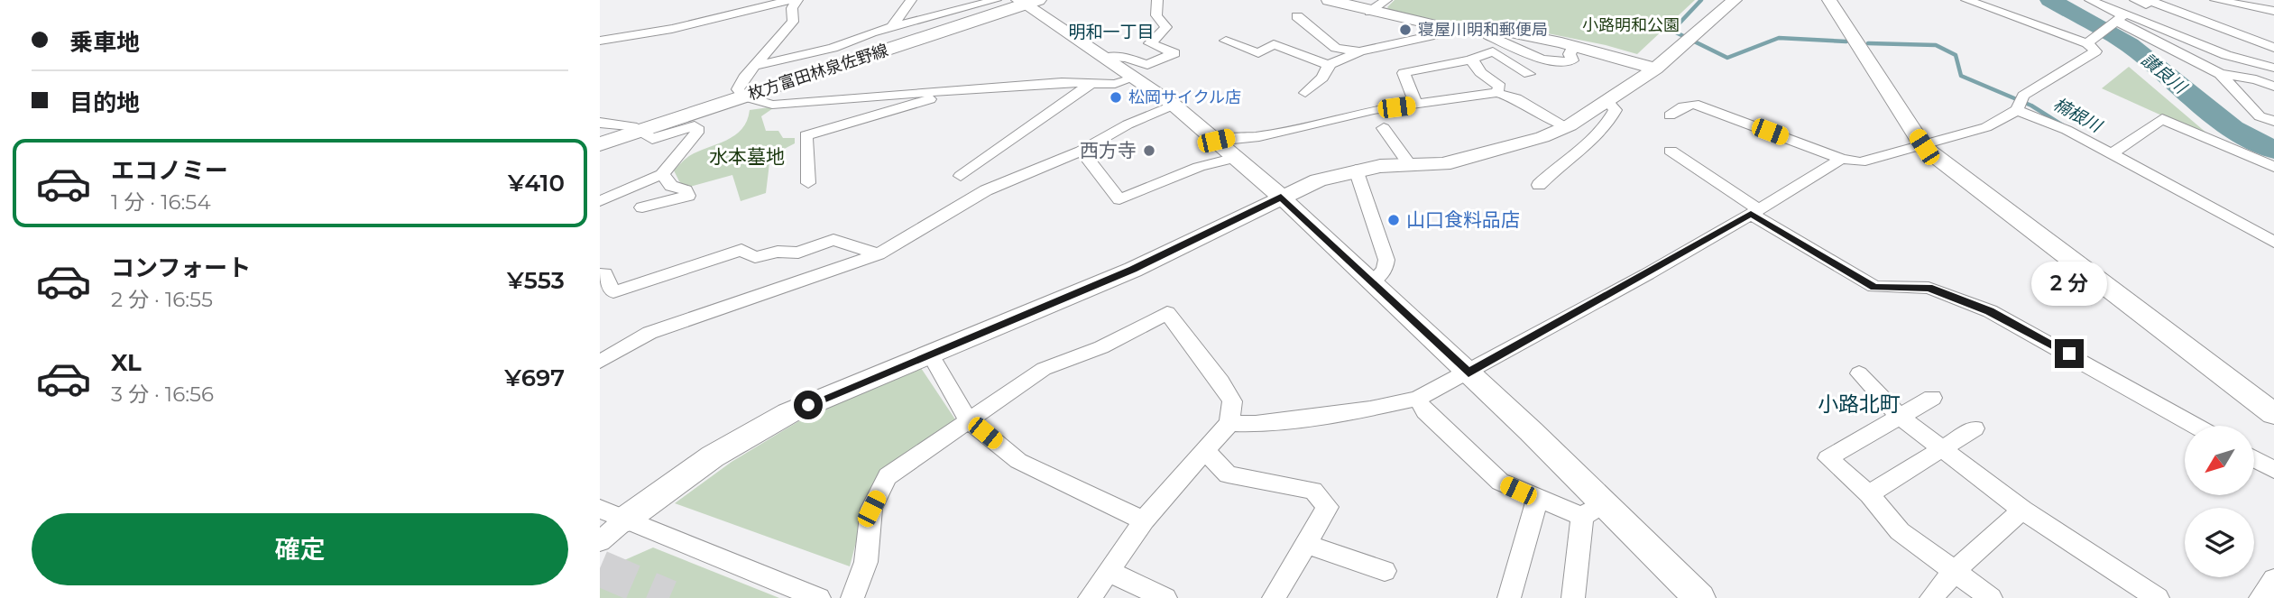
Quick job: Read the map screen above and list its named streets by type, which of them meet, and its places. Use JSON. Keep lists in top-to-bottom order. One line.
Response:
{"streets":{"main road":["枚方富田林泉佐野線"]},"districts":["明和一丁目","小路北町"],"water":["讃良川","楠根川"],"parks":["小路明和公園","水本墓地"],"places":["寝屋川明和郵便局","松岡サイクル店","西方寺","山口食料品店"],"north":"bottom left","page":{"banner":["乗車地","目的地"],"list":[{"name":"エコノミー","note":"1 分 · 16:54","value":"¥410"},{"name":"コンフォート","note":"2 分 · 16:55","value":"¥553"},{"name":"XL","note":"3 分 · 16:56","value":"¥697"}],"bubble":"2 分","buttons":"確定"}}
